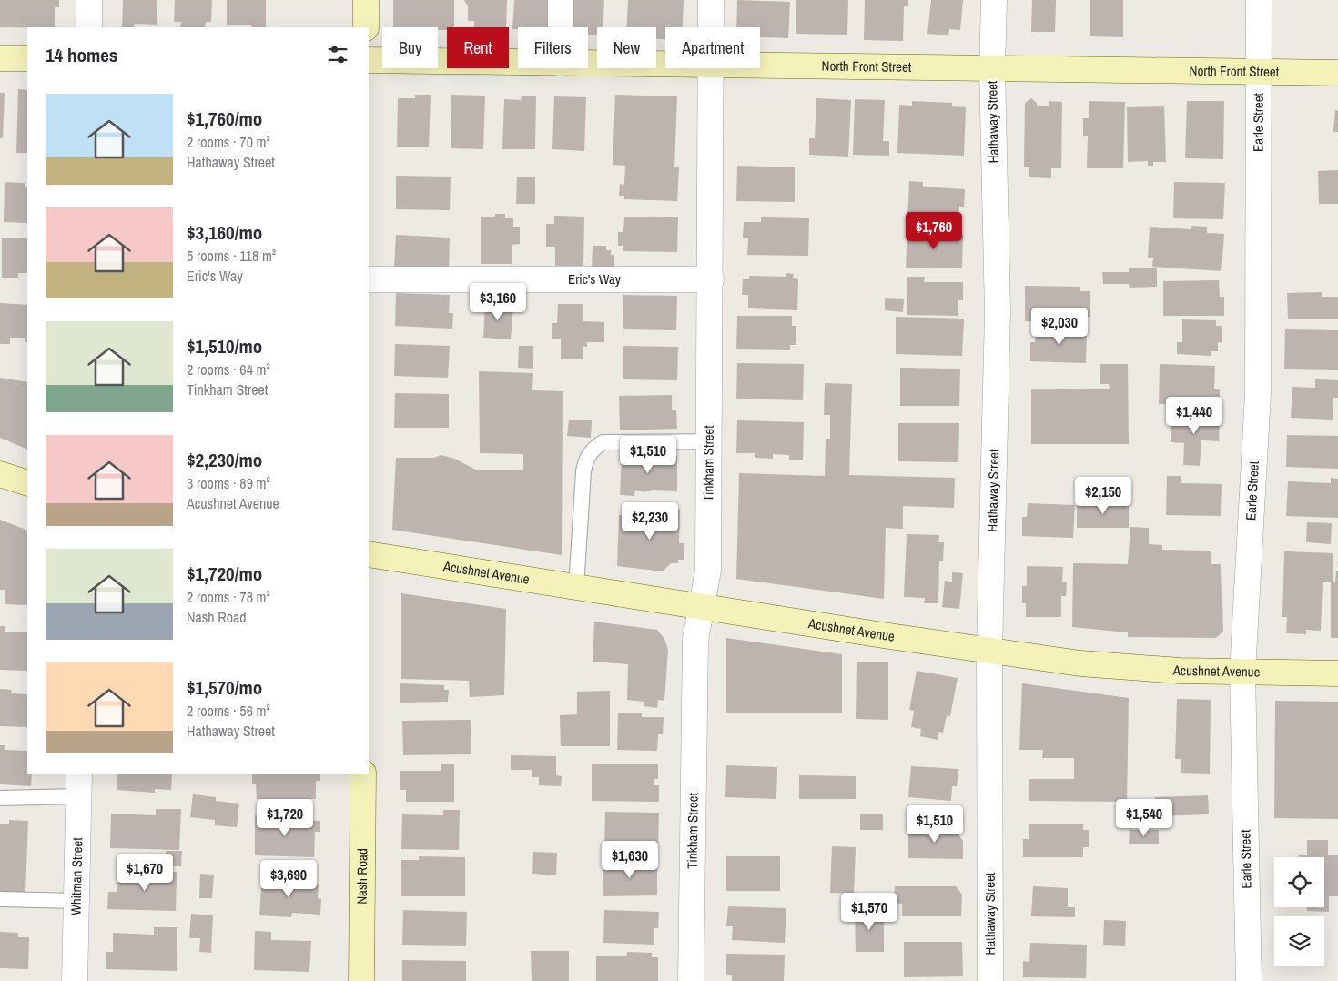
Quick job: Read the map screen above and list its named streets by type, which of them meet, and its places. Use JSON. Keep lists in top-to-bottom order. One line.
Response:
{"streets":{"main road":["North Front Street","Acushnet Avenue","Nash Road"],"street":["Hathaway Street","Earle Street","Eric's Way","Tinkham Street","Whitman Street"]},"crossings":[["North Front Street","Hathaway Street"],["North Front Street","Earle Street"],["Hathaway Street","Acushnet Avenue"],["Earle Street","Acushnet Avenue"],["Eric's Way","Tinkham Street"],["Tinkham Street","Acushnet Avenue"]],"page":{"chip":["Buy","Rent","Filters","New","Apartment"],"heading":"14 homes","list":[{"name":"$1,760/mo","note":"2 rooms · 70 m² · Hathaway Street"},{"name":"$3,160/mo","note":"5 rooms · 118 m² · Eric's Way"},{"name":"$1,510/mo","note":"2 rooms · 64 m² · Tinkham Street"},{"name":"$2,230/mo","note":"3 rooms · 89 m² · Acushnet Avenue"},{"name":"$1,720/mo","note":"2 rooms · 78 m² · Nash Road"},{"name":"$1,570/mo","note":"2 rooms · 56 m² · Hathaway Street"}],"price":["$1,760","$3,160","$2,030","$1,440","$1,510","$2,150","$2,230","$1,720","$1,540","$1,510","$1,630","$1,670","$3,690","$1,570"]}}
